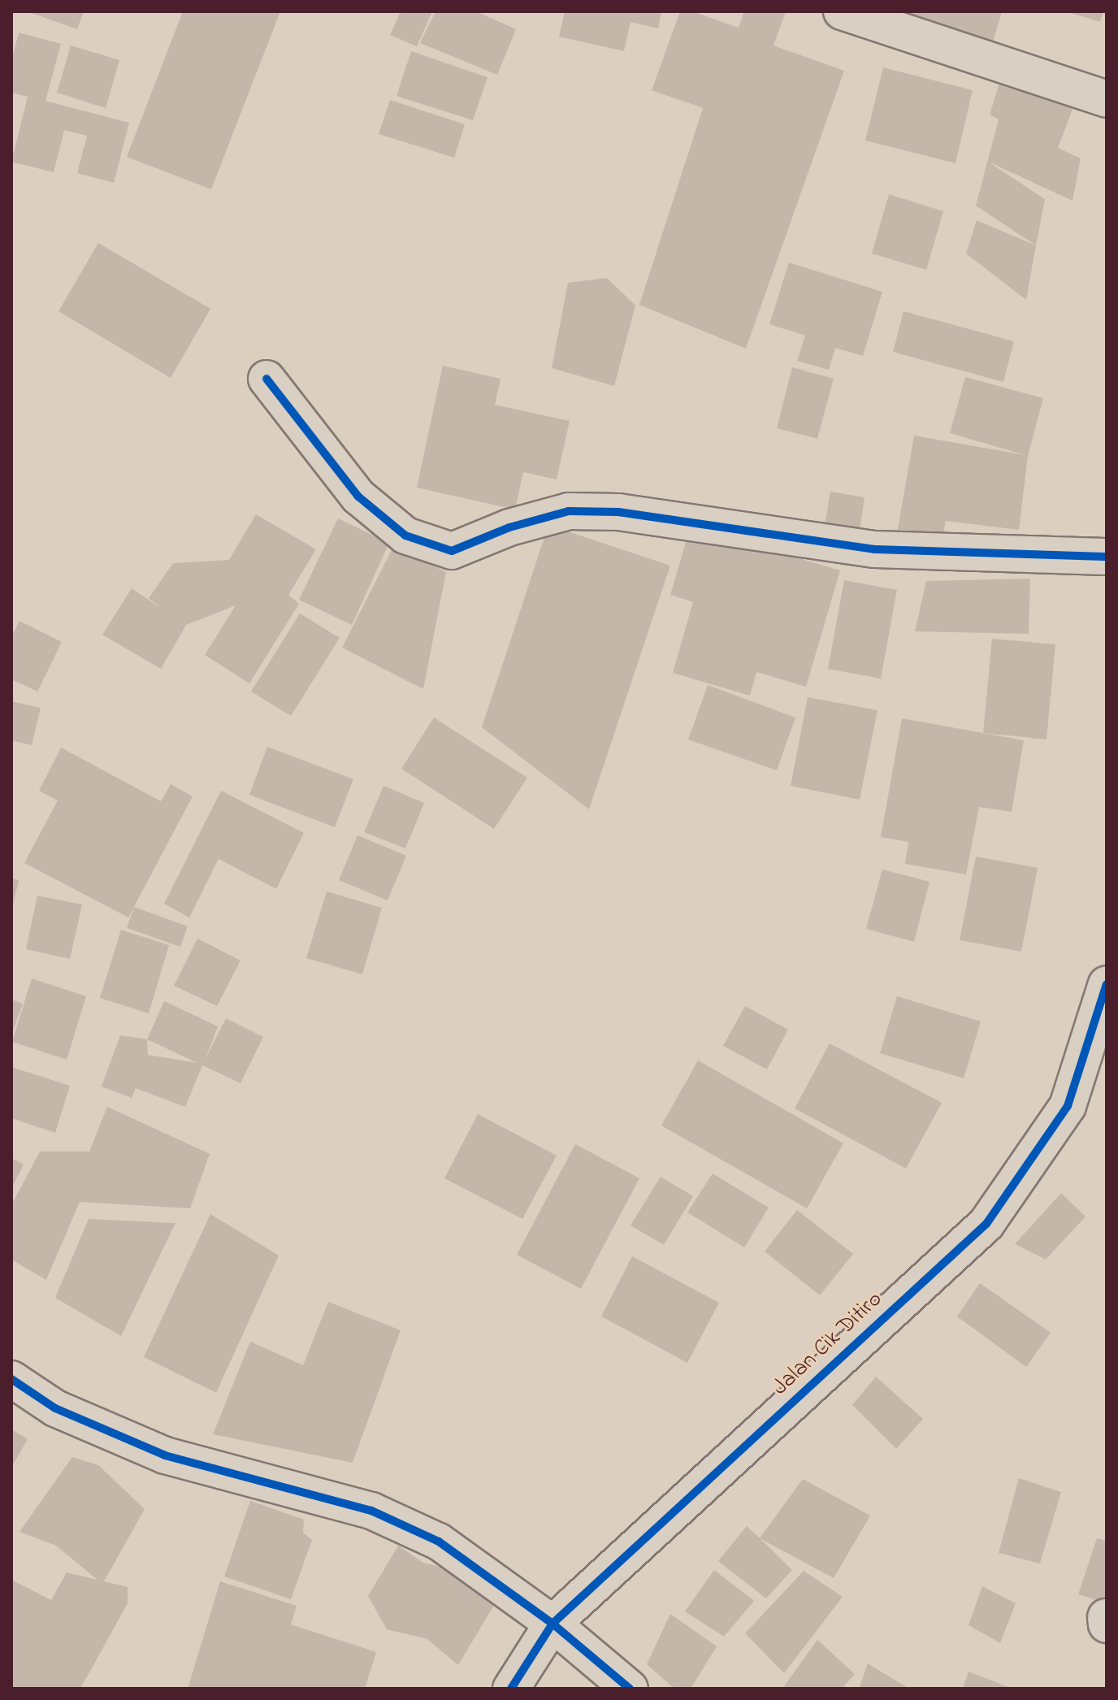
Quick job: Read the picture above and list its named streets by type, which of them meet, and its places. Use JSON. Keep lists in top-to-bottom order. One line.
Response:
{"streets":{"street":["Jalan Cik Ditiro"]}}
